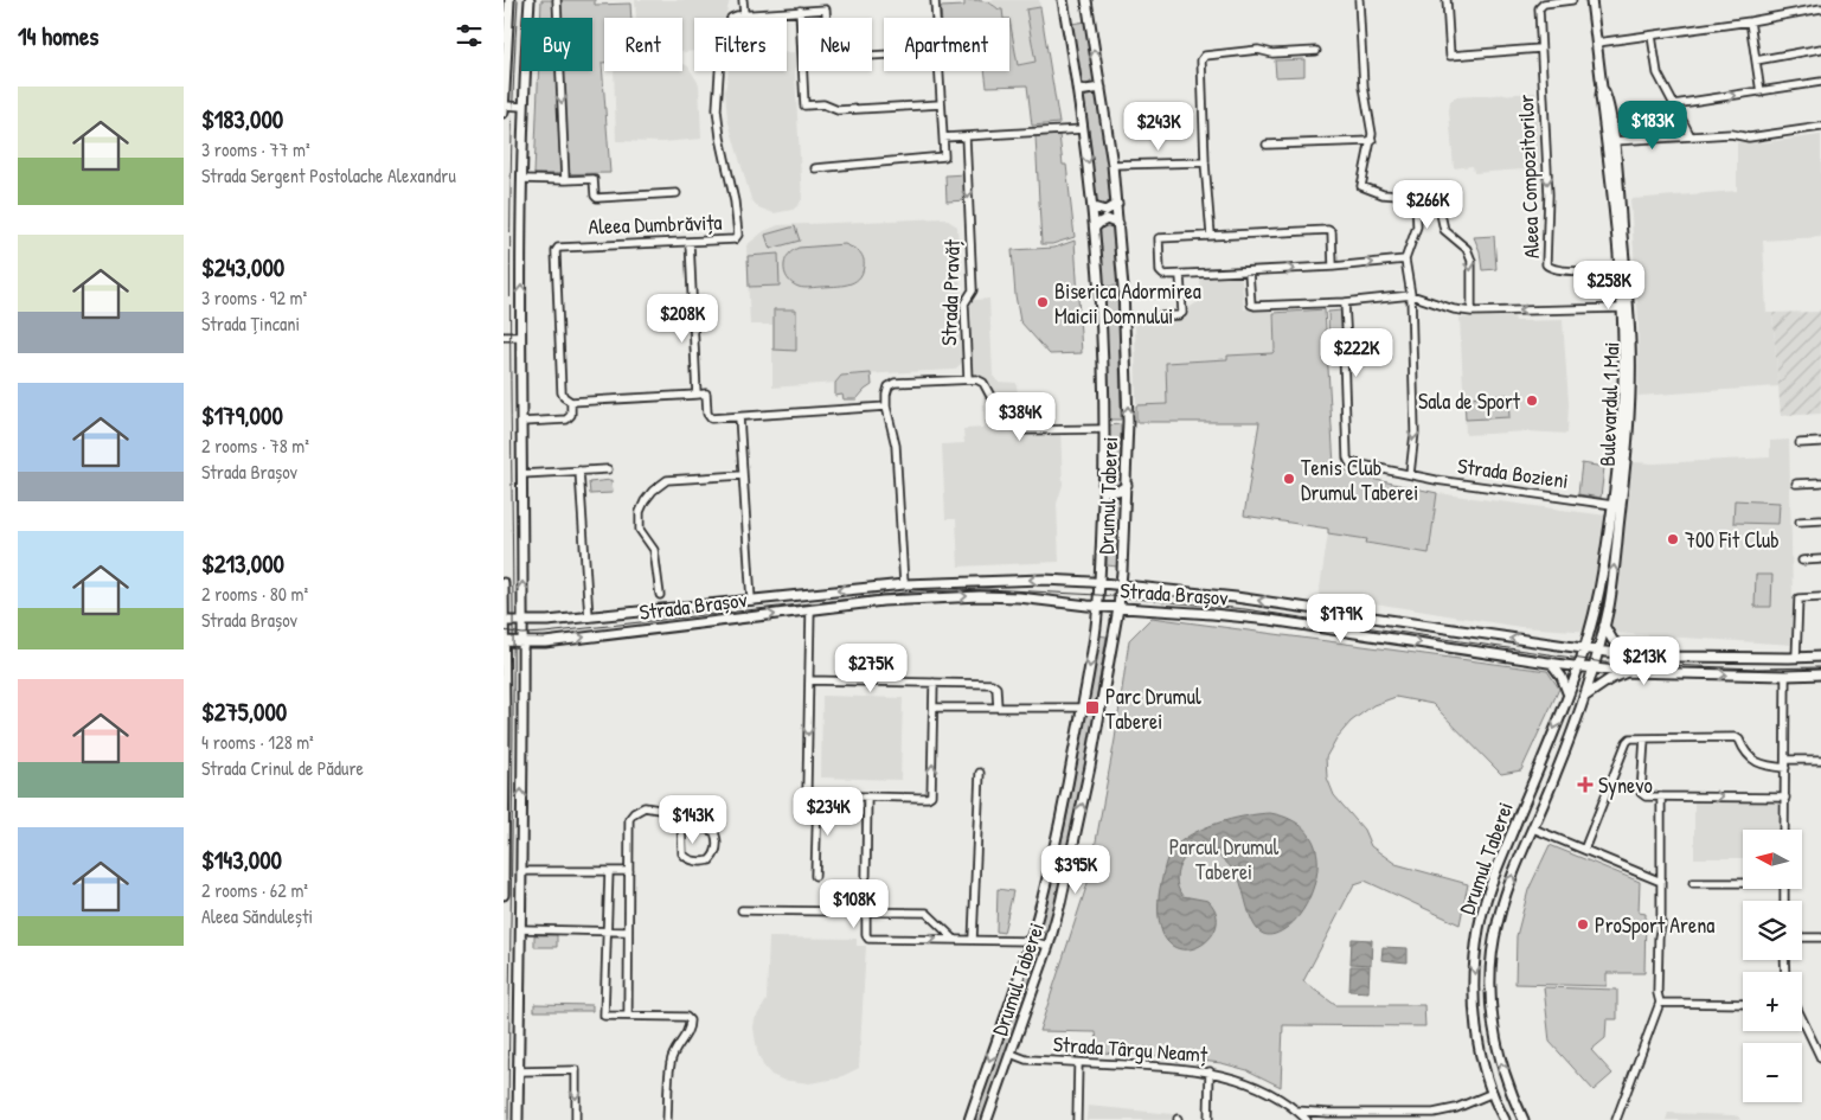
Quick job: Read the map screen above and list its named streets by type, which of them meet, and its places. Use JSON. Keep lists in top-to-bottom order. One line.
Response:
{"streets":{"main road":["Bulevardul 1 Mai","Drumul Taberei","Strada Brașov"],"street":["Aleea Compozitorilor","Aleea Dumbrăvița","Strada Pravăț","Strada Bozieni","Strada Târgu Neamț"]},"crossings":[["Aleea Compozitorilor","Bulevardul 1 Mai"],["Bulevardul 1 Mai","Strada Bozieni"],["Bulevardul 1 Mai","Drumul Taberei"],["Bulevardul 1 Mai","Strada Brașov"],["Drumul Taberei","Strada Brașov"],["Drumul Taberei","Strada Târgu Neamț"]],"one_way":["Aleea Compozitorilor","Strada Pravăț"],"parks":["Parcul Drumul Taberei"],"places":{"other":["Biserica Adormirea Maicii Domnului","Sala de Sport","Tenis Club Drumul Taberei","700 Fit Club","ProSport Arena"],"transit":["Parc Drumul Taberei"],"health":["Synevo"]},"north":"left","page":{"heading":"14 homes","chip":["Buy","Rent","Filters","New","Apartment"],"list":[{"name":"$183,000","note":"3 rooms · 77 m² · Strada Sergent Postolache Alexandru"},{"name":"$243,000","note":"3 rooms · 92 m² · Strada Țincani"},{"name":"$179,000","note":"2 rooms · 78 m² · Strada Brașov"},{"name":"$213,000","note":"2 rooms · 80 m² · Strada Brașov"},{"name":"$275,000","note":"4 rooms · 128 m² · Strada Crinul de Pădure"},{"name":"$143,000","note":"2 rooms · 62 m² · Aleea Săndulești"}],"price":["$183K","$243K","$266K","$258K","$208K","$222K","$384K","$179K","$213K","$275K","$234K","$143K","$395K","$108K"],"map_buttons":["+","−"]}}
